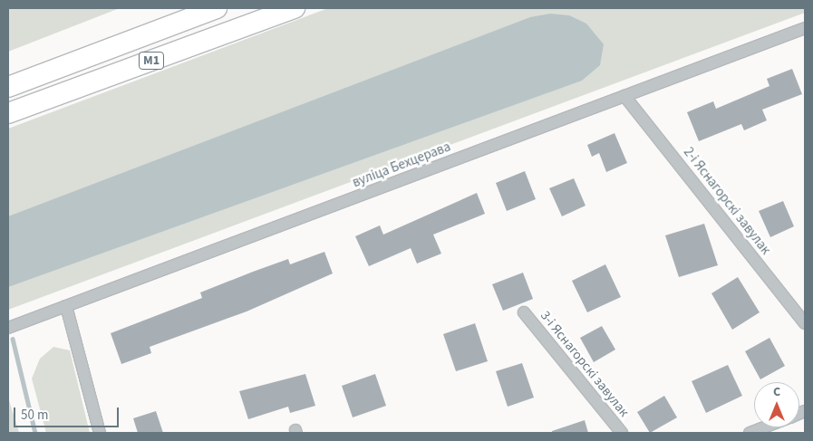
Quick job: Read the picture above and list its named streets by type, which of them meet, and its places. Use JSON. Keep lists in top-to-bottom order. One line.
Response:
{"streets":{"highway":["М1"],"street":["вуліца Бехцерава","2-і Яснагорскі завулак","3-і Яснагорскі завулак"]},"crossings":[["вуліца Бехцерава","2-і Яснагорскі завулак"]],"scale_bar":"50 m","north":"top"}
